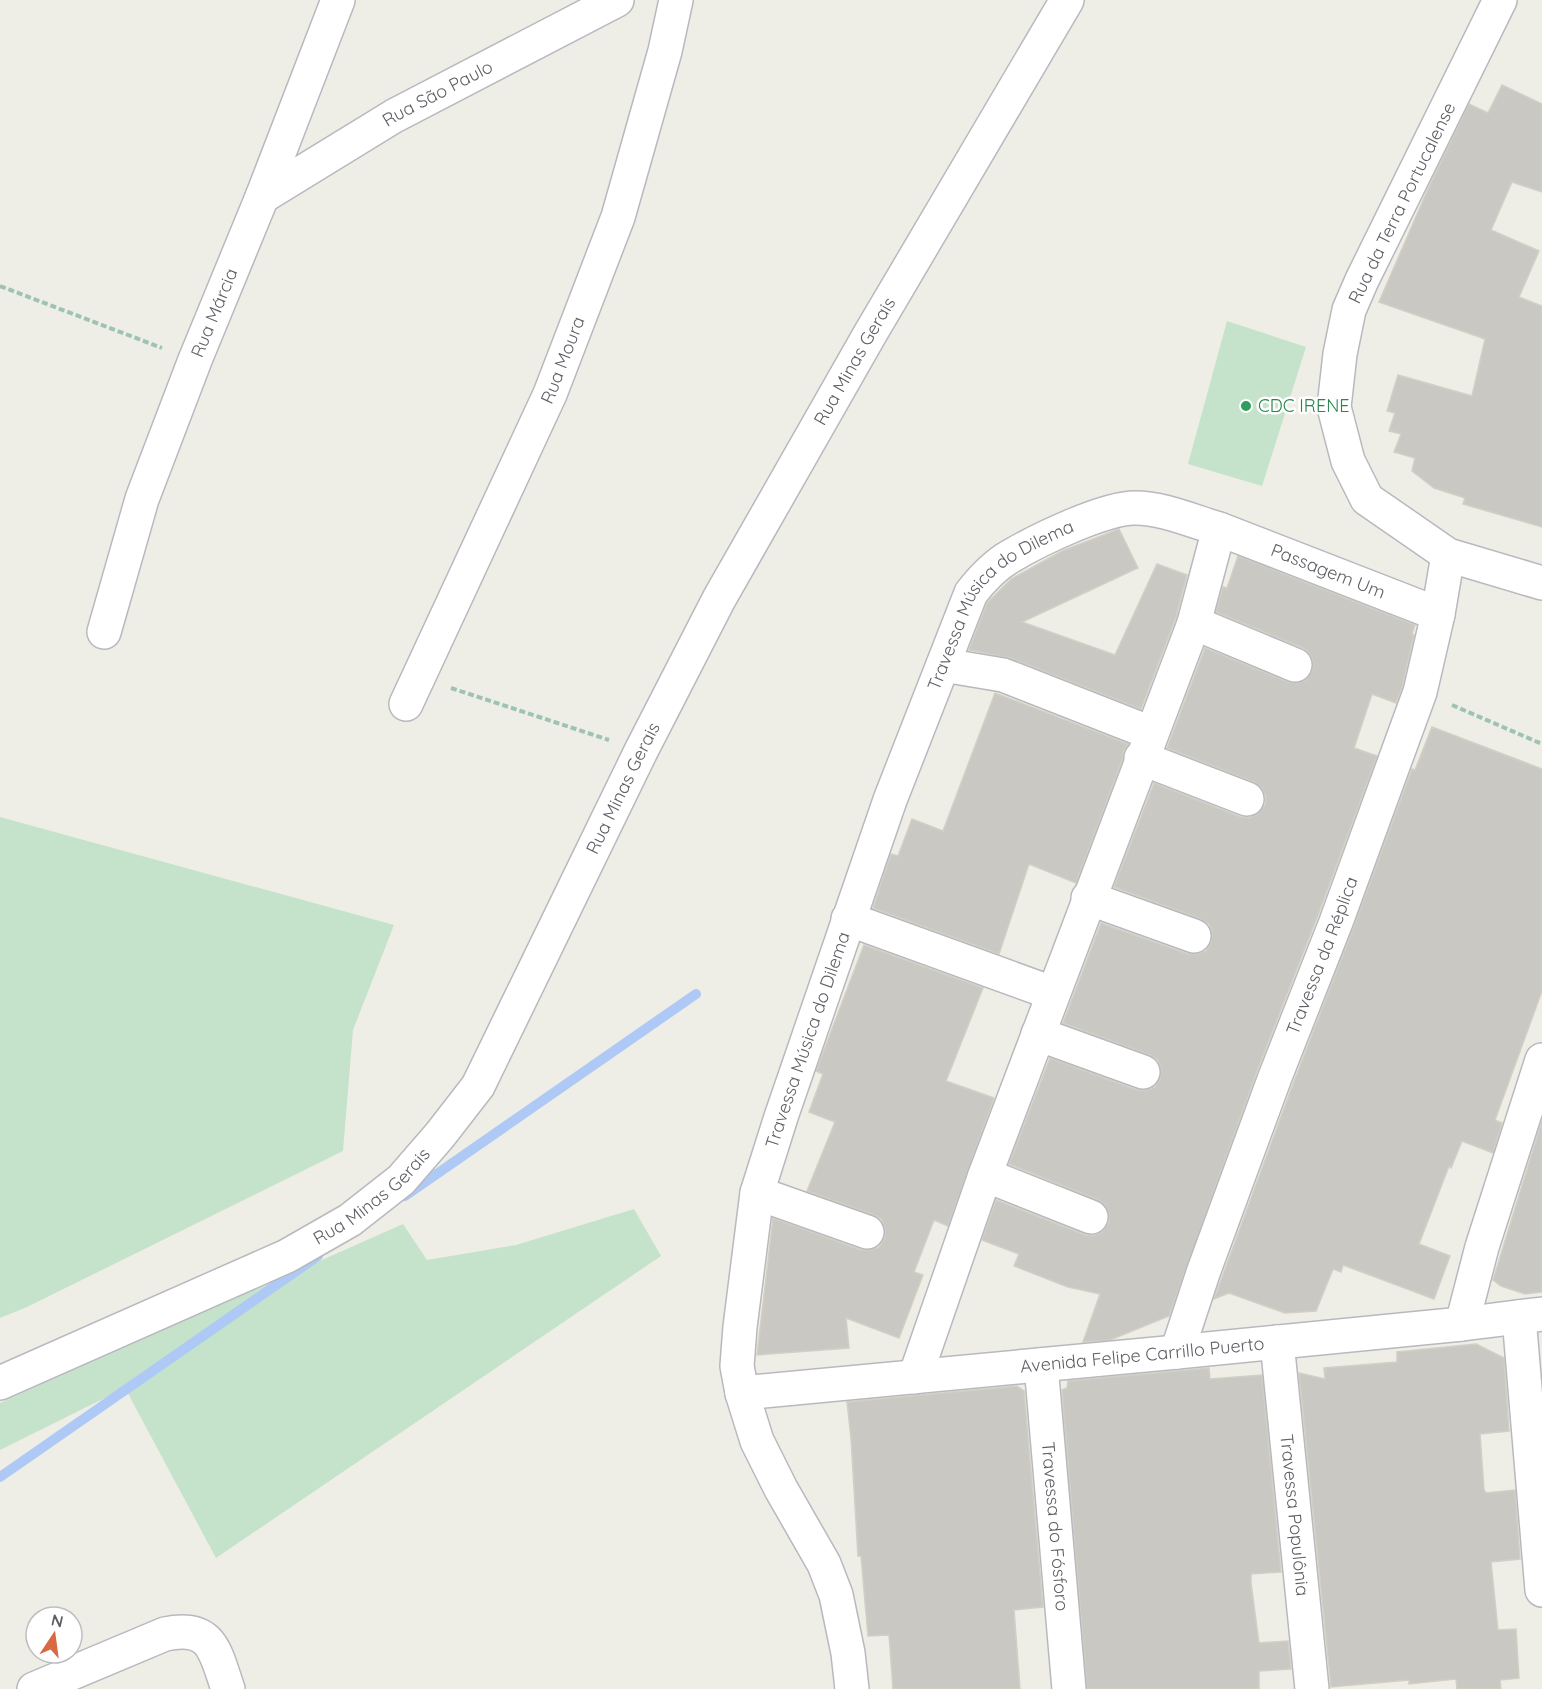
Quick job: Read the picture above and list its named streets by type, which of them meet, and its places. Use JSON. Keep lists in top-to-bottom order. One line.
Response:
{"streets":{"street":["Rua São Paulo","Rua da Terra Portucalense","Rua Márcia","Rua Moura","Rua Minas Gerais","Passagem Um","Travessa Música do Dilema","Travessa da Réplica","Avenida Felipe Carrillo Puerto","Travessa Populônia","Travessa do Fósforo"]},"crossings":[["Rua São Paulo","Rua Márcia"],["Rua da Terra Portucalense","Travessa da Réplica"],["Passagem Um","Travessa Música do Dilema"],["Passagem Um","Travessa da Réplica"],["Travessa Música do Dilema","Avenida Felipe Carrillo Puerto"],["Travessa da Réplica","Avenida Felipe Carrillo Puerto"],["Avenida Felipe Carrillo Puerto","Travessa Populônia"],["Avenida Felipe Carrillo Puerto","Travessa do Fósforo"]],"places":["CDC IRENE"],"north":"top"}
